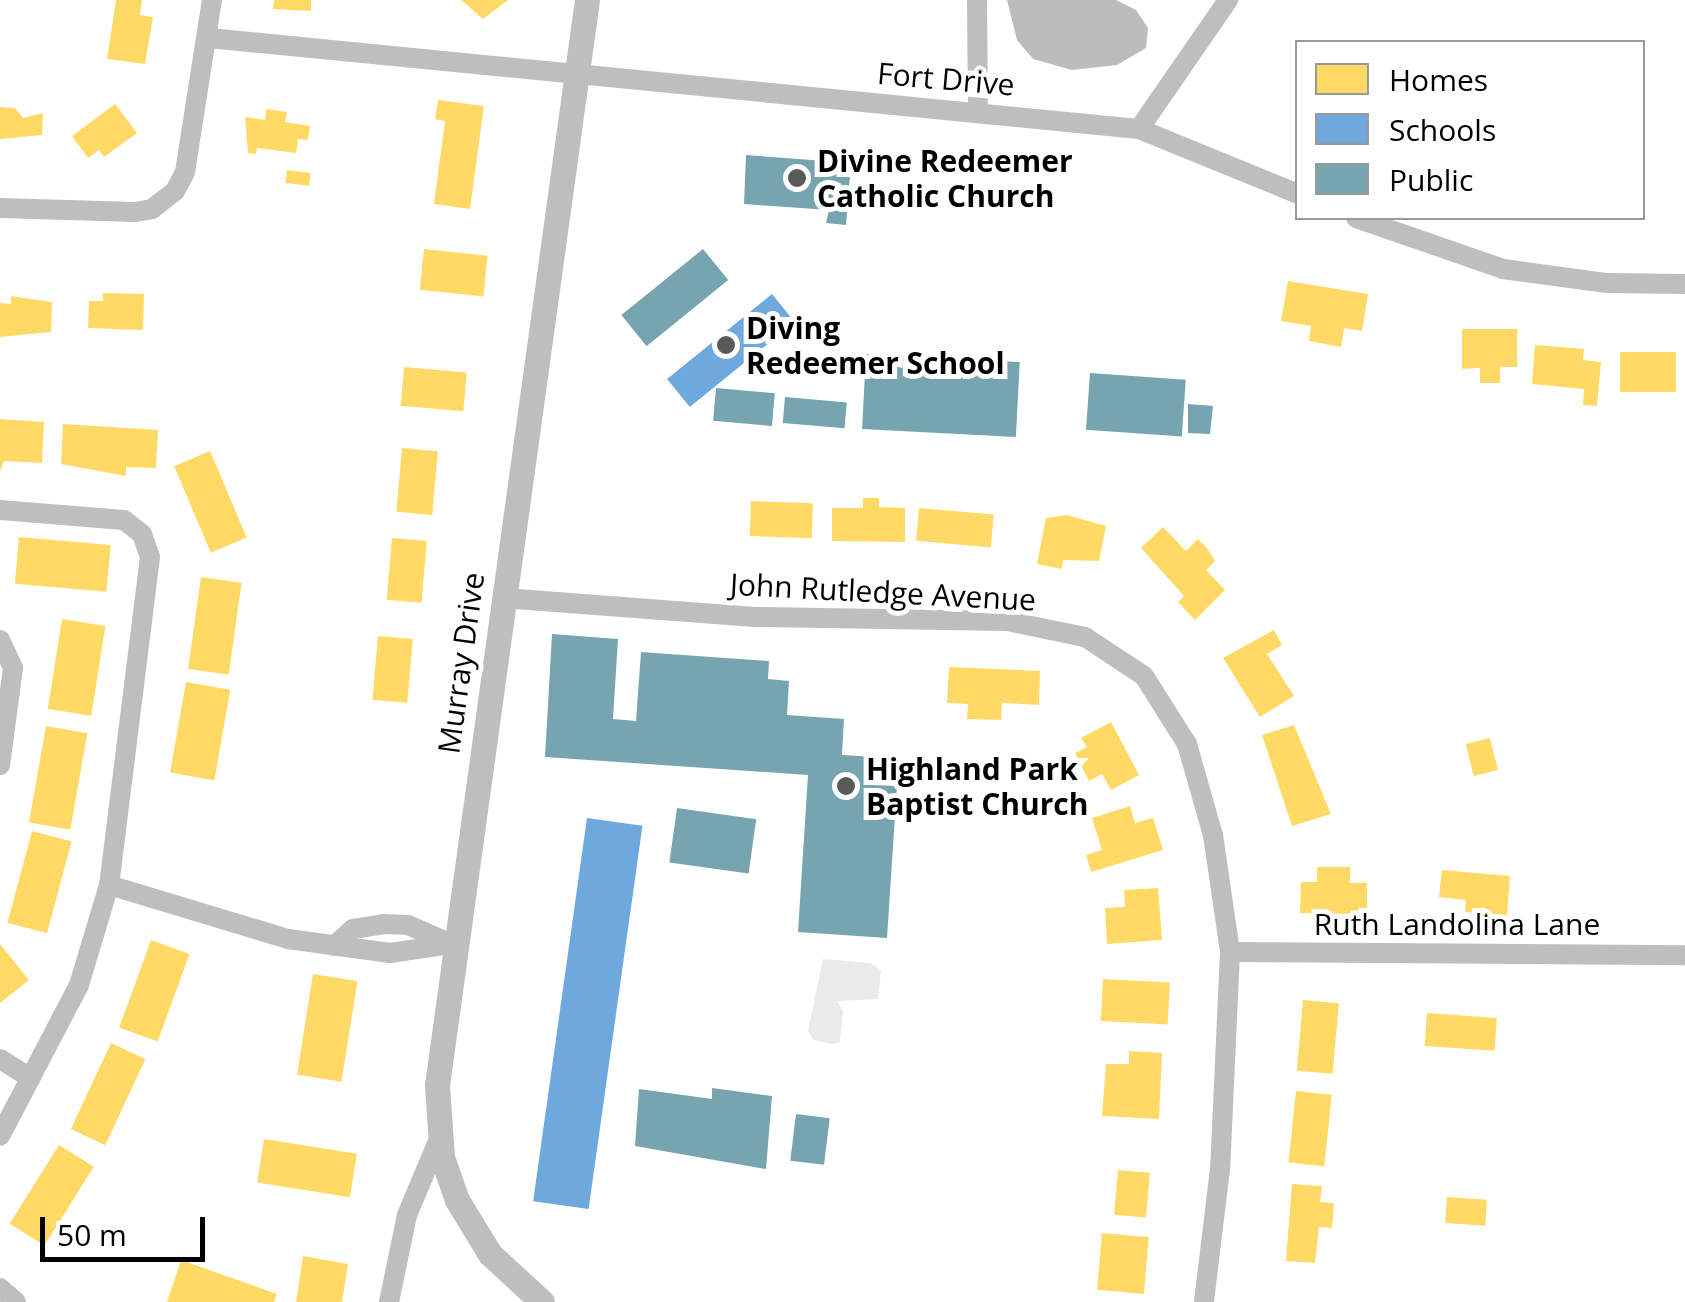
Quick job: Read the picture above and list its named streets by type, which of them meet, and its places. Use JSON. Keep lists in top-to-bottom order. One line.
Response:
{"streets":{"street":["Fort Drive","John Rutledge Avenue","Murray Drive","Ruth Landolina Lane"]},"crossings":[["Fort Drive","Murray Drive"],["John Rutledge Avenue","Murray Drive"],["John Rutledge Avenue","Ruth Landolina Lane"]],"places":["Divine Redeemer Catholic Church","Diving Redeemer School","Highland Park Baptist Church"],"legend":["Homes","Schools","Public"],"scale_bar":"50 m"}
